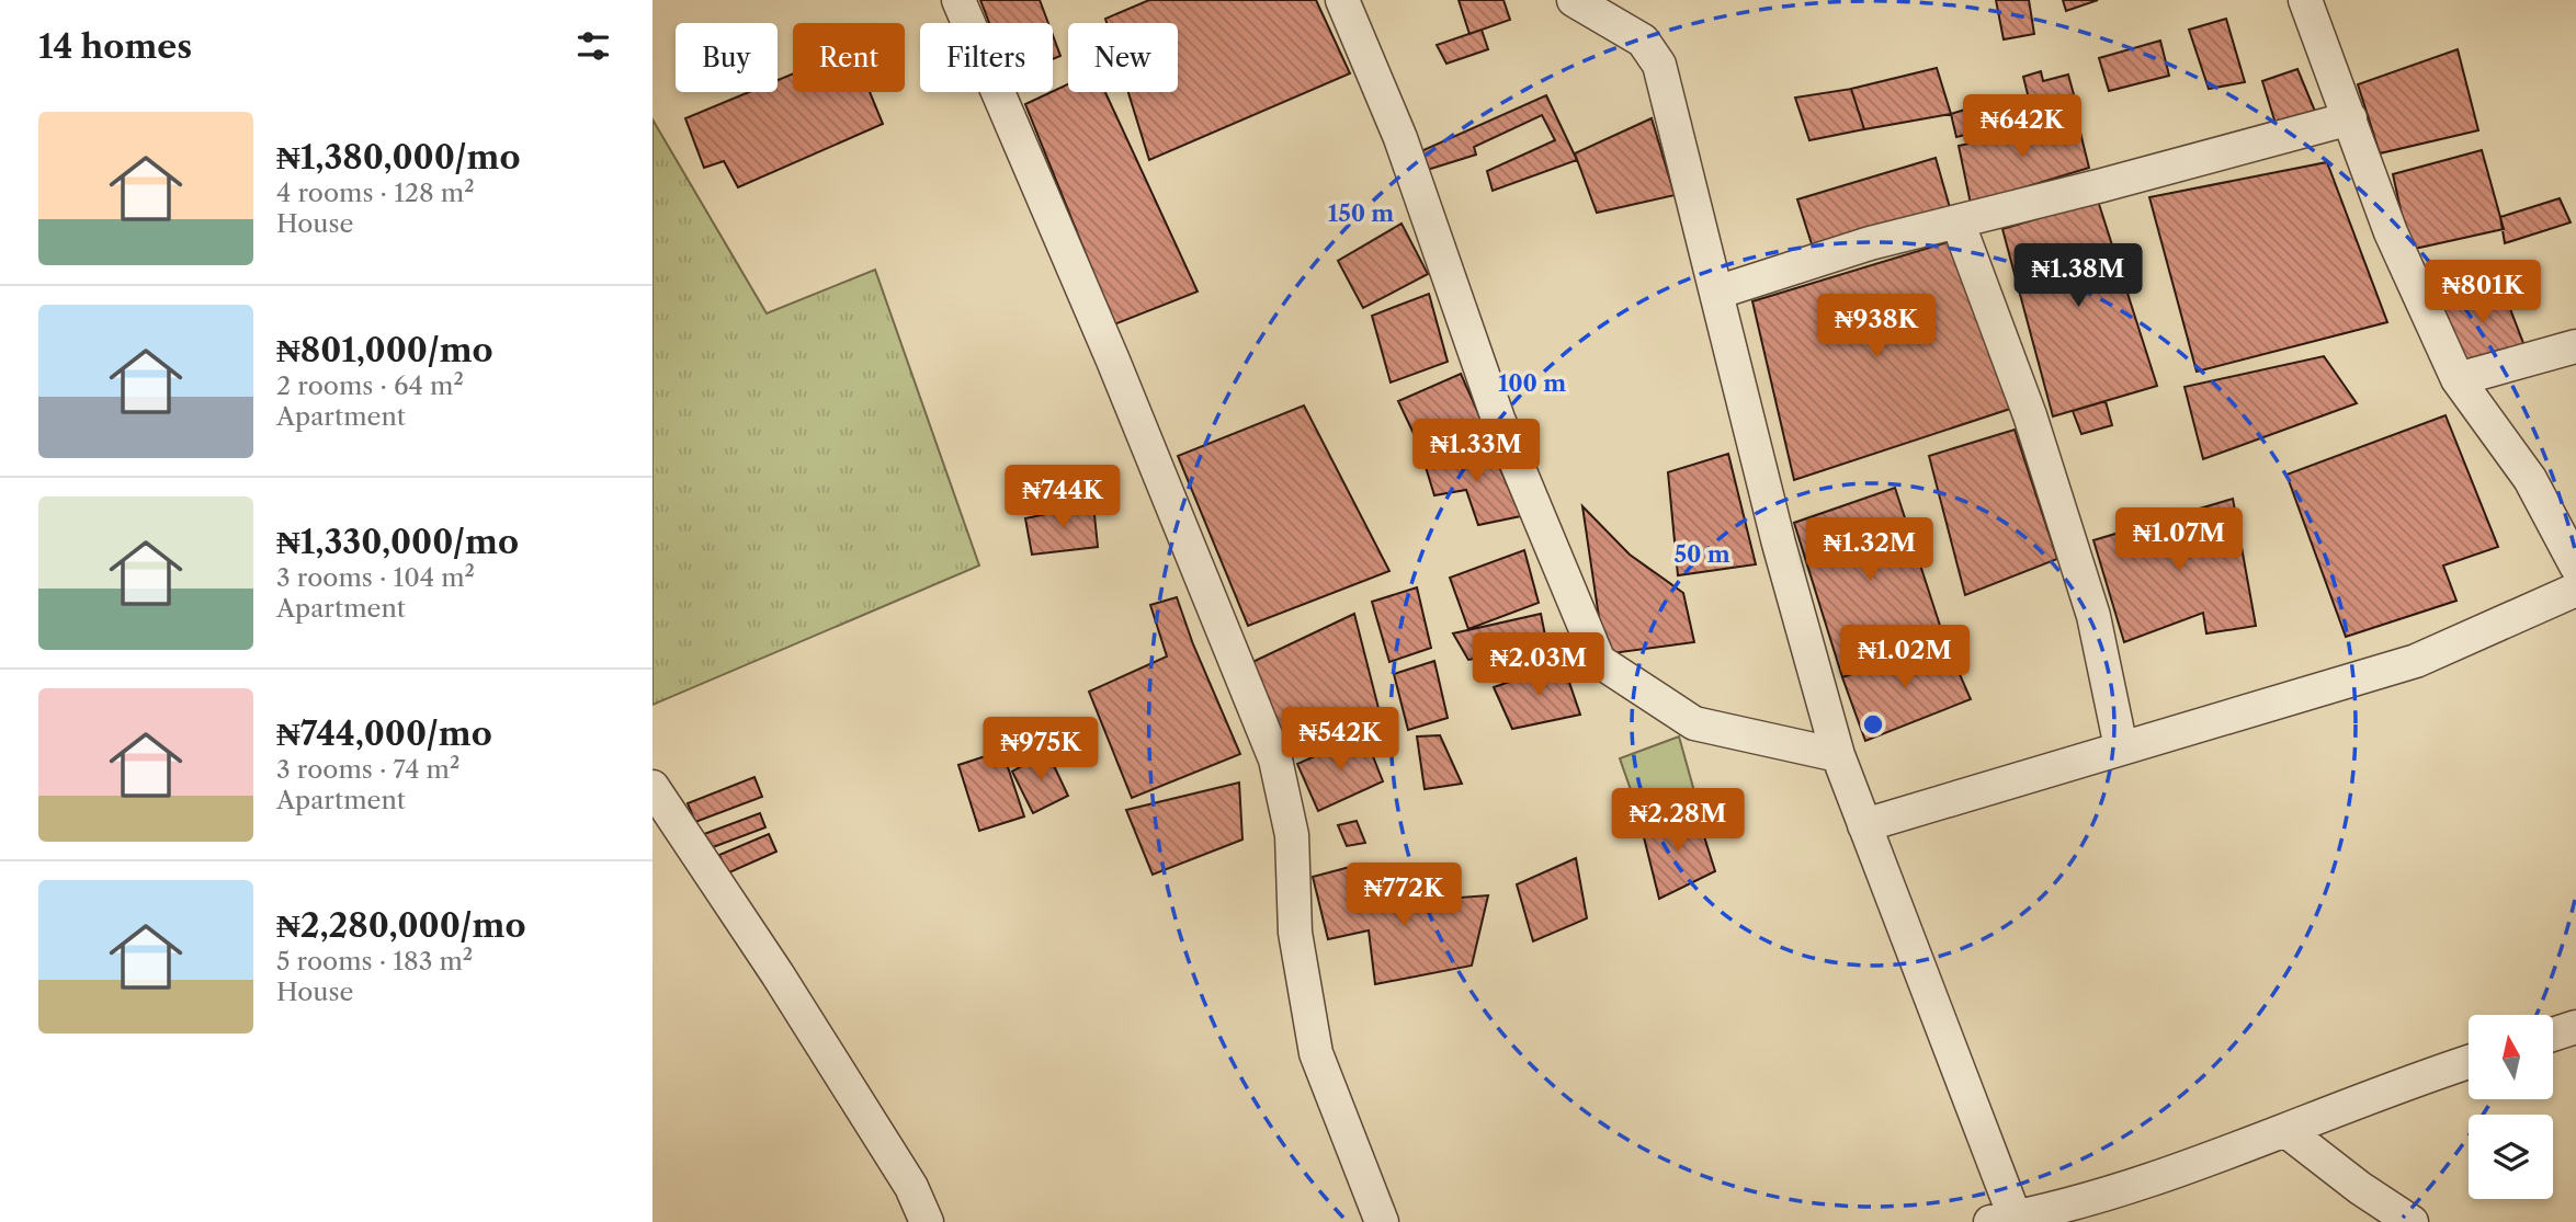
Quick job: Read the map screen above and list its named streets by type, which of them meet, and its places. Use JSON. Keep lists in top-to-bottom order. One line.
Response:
{"north":"top","page":{"heading":"14 homes","chip":["Buy","Rent","Filters","New"],"list":[{"name":"₦1,380,000/mo","note":"4 rooms · 128 m² · House"},{"name":"₦801,000/mo","note":"2 rooms · 64 m² · Apartment"},{"name":"₦1,330,000/mo","note":"3 rooms · 104 m² · Apartment"},{"name":"₦744,000/mo","note":"3 rooms · 74 m² · Apartment"},{"name":"₦2,280,000/mo","note":"5 rooms · 183 m² · House"}],"price":["₦642K","₦1.38M","₦801K","₦938K","₦1.33M","₦744K","₦1.07M","₦1.32M","₦1.02M","₦2.03M","₦542K","₦975K","₦2.28M","₦772K"]},"rings":["150 m","100 m","50 m"]}
